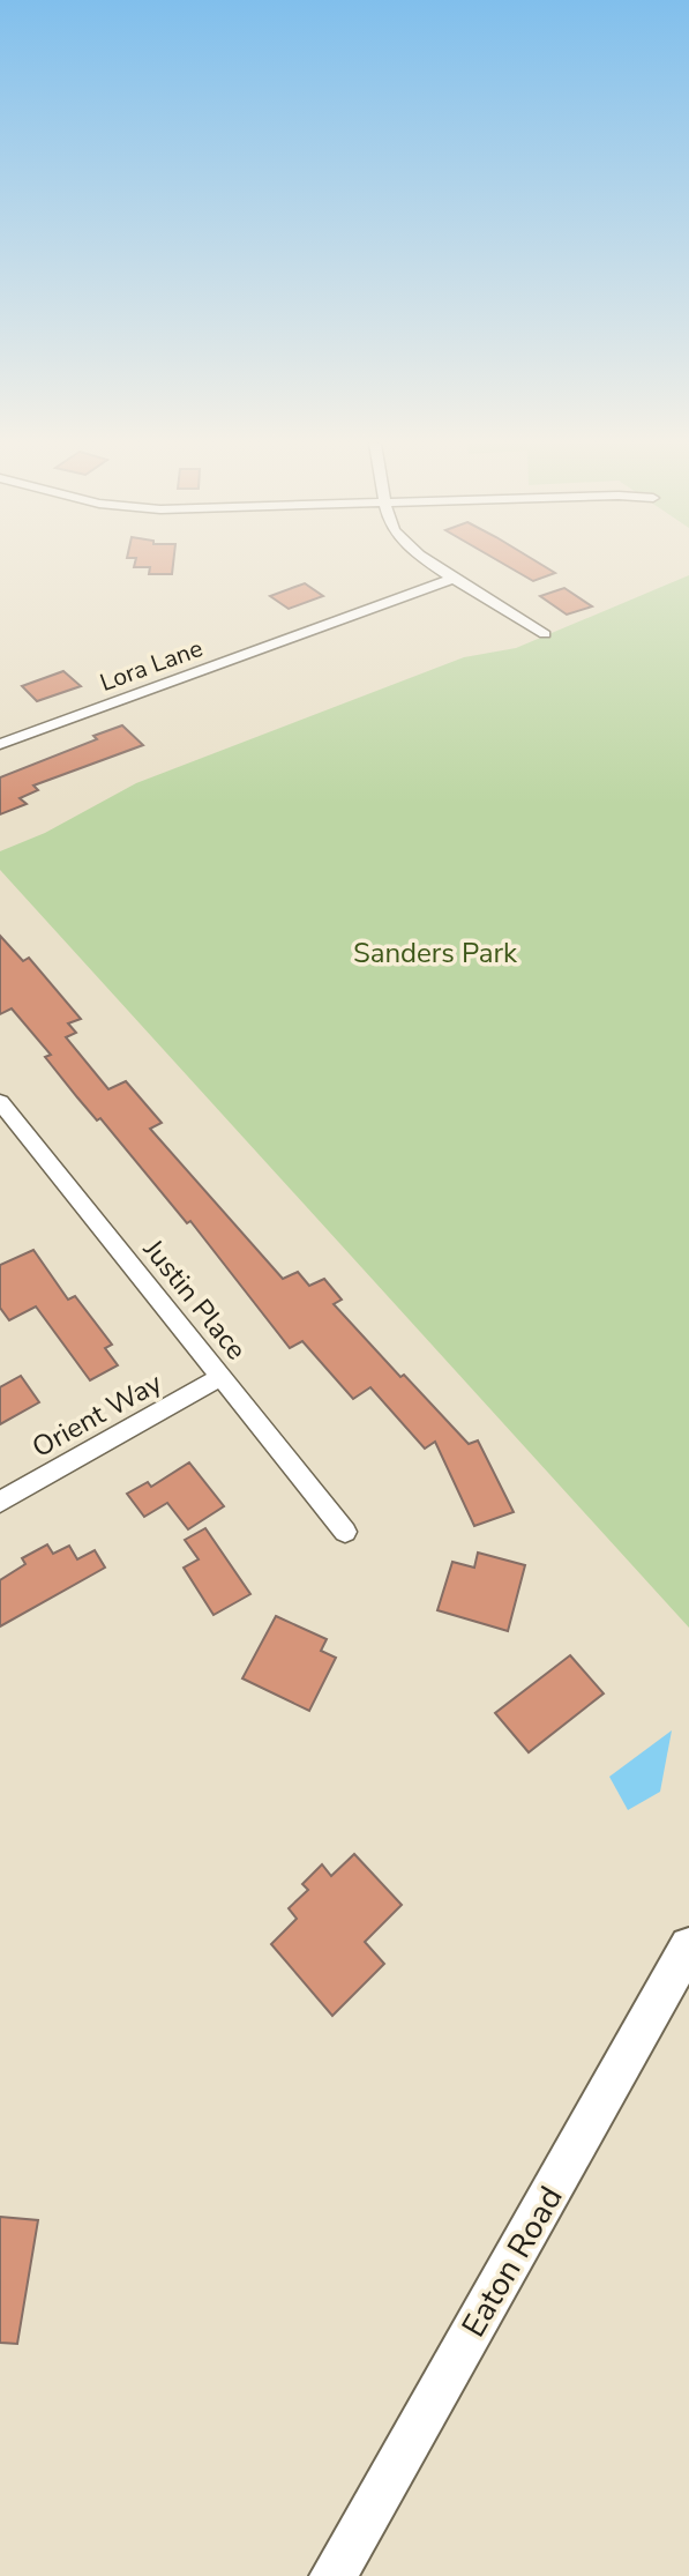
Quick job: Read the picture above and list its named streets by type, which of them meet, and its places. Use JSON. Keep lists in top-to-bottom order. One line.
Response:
{"streets":{"street":["Lora Lane","Justin Place","Orient Way","Eaton Road"]},"crossings":[["Justin Place","Orient Way"]],"parks":["Sanders Park"]}
